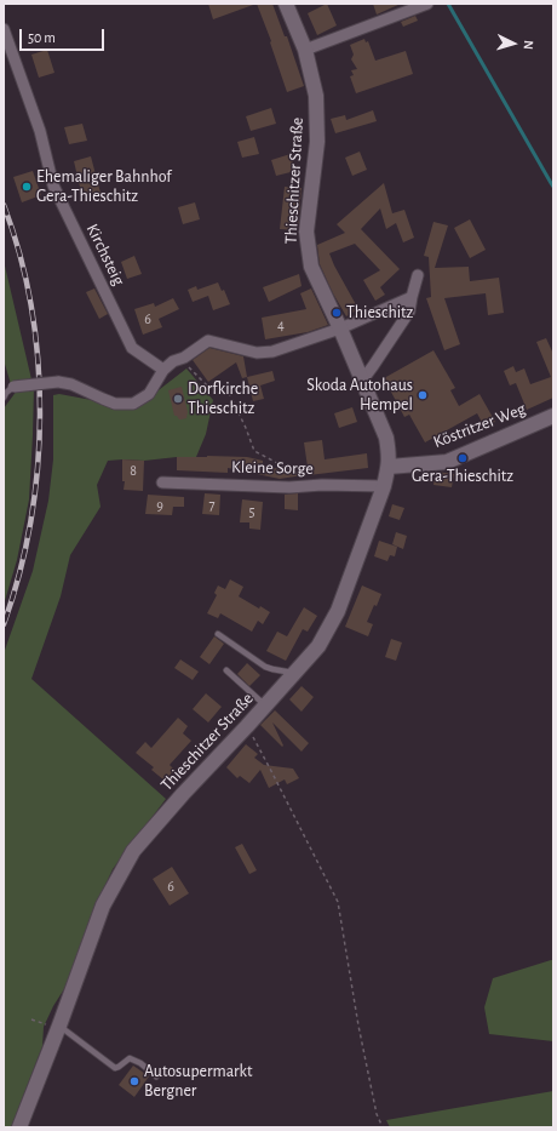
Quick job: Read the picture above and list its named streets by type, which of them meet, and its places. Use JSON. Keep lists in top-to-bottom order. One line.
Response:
{"streets":{"main road":["Thieschitzer Straße","Köstritzer Weg"],"street":["Kirchsteig","Kleine Sorge"]},"crossings":[["Thieschitzer Straße","Köstritzer Weg"],["Thieschitzer Straße","Kleine Sorge"]],"places":["Ehemaliger Bahnhof Gera-Thieschitz","Thieschitz","Skoda Autohaus Hempel","Dorfkirche Thieschitz","Gera-Thieschitz","Autosupermarkt Bergner"],"house_numbers":["6","4","8","7","9","5","6"],"scale_bar":"50 m","north":"right"}
